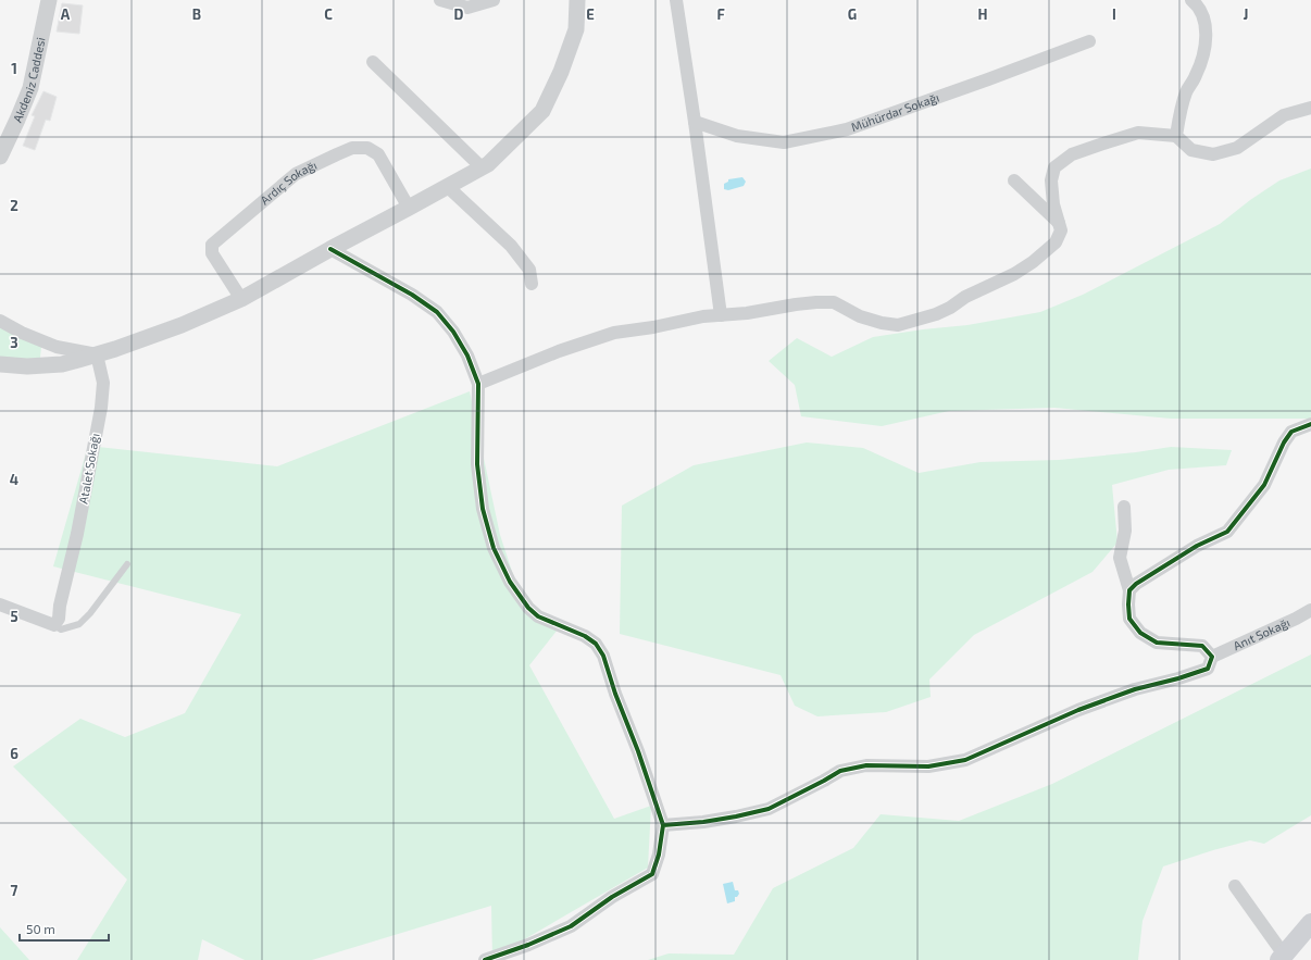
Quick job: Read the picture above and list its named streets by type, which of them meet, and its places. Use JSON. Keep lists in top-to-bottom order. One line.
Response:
{"streets":{"street":["Akdeniz Caddesi","Mühürdar Sokağı","Ardıç Sokağı","Atalet Sokağı","Anıt Sokağı"]},"scale_bar":"50 m","grid":{"columns":["A","B","C","D","E","F","G","H","I","J"],"rows":["1","2","3","4","5","6","7"]}}
